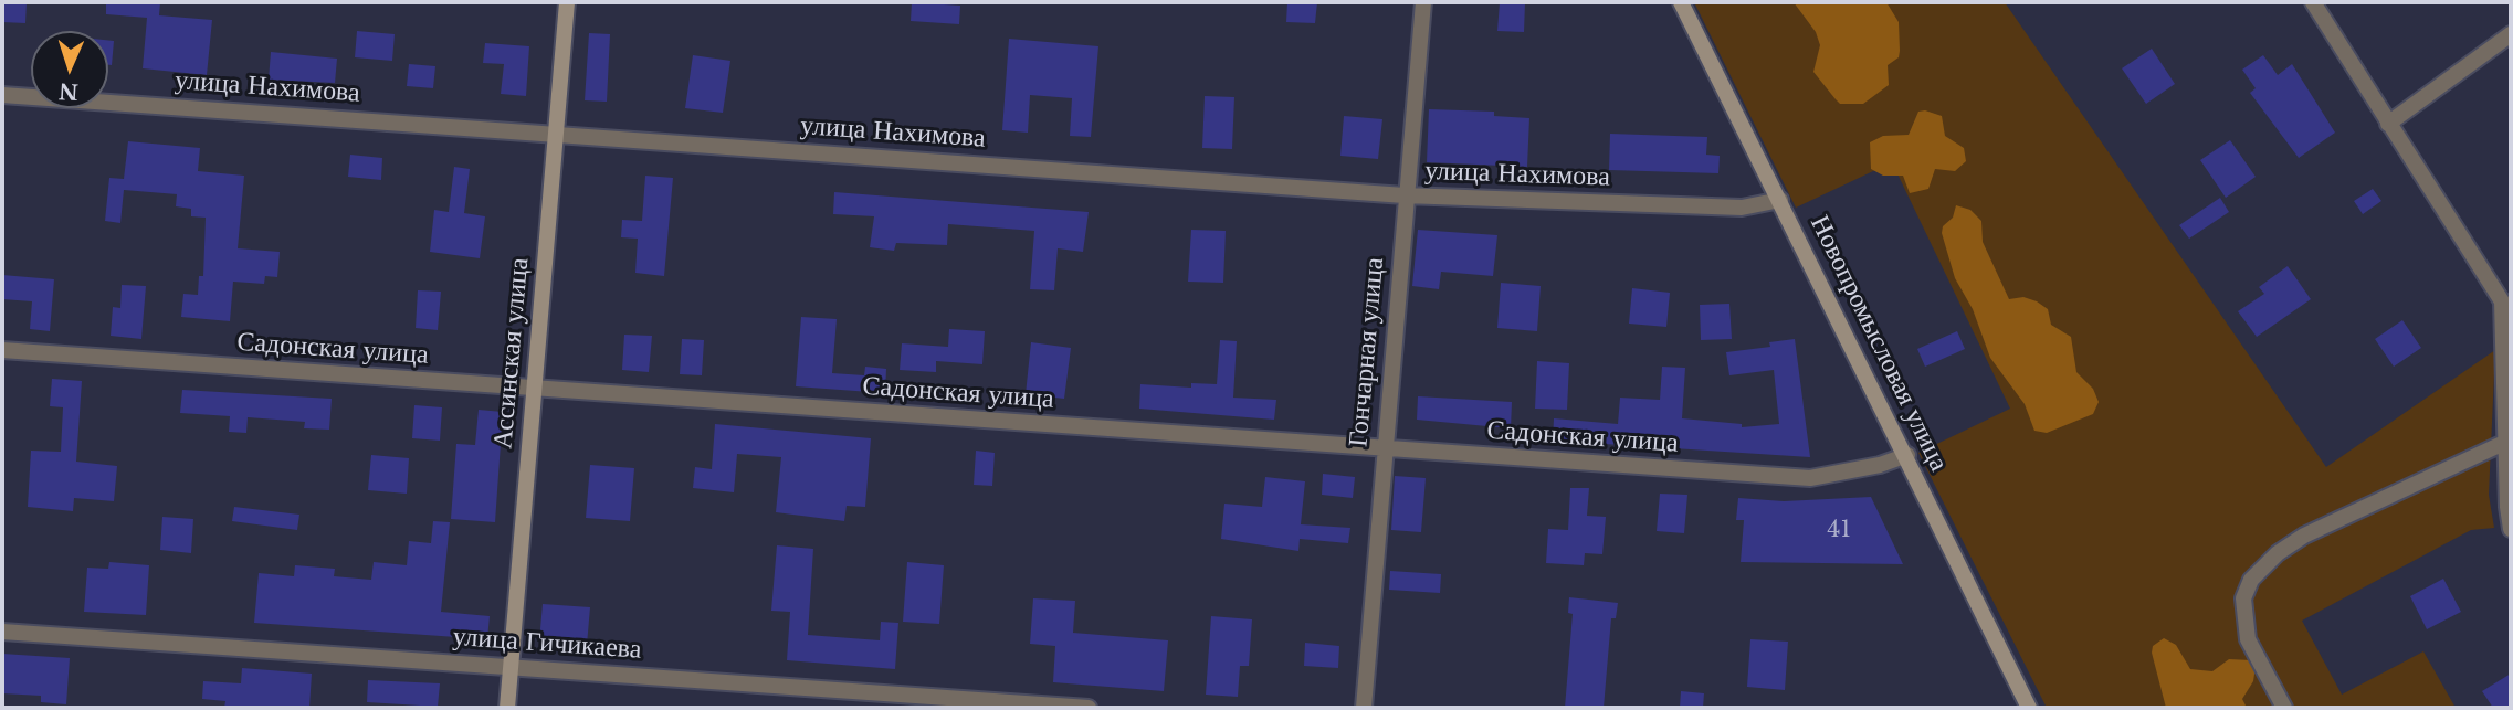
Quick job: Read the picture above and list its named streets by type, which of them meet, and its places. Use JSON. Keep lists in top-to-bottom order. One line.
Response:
{"streets":{"main road":["Новопромысловая улица","Ассинская улица"],"street":["улица Нахимова","Садонская улица","Гончарная улица","улица Гичикаева"]},"crossings":[["улица Нахимова","Новопромысловая улица"],["улица Нахимова","Гончарная улица"],["улица Нахимова","Ассинская улица"],["Новопромысловая улица","Садонская улица"],["Садонская улица","Гончарная улица"],["Садонская улица","Ассинская улица"],["Ассинская улица","улица Гичикаева"]],"house_numbers":["41"],"north":"bottom"}
